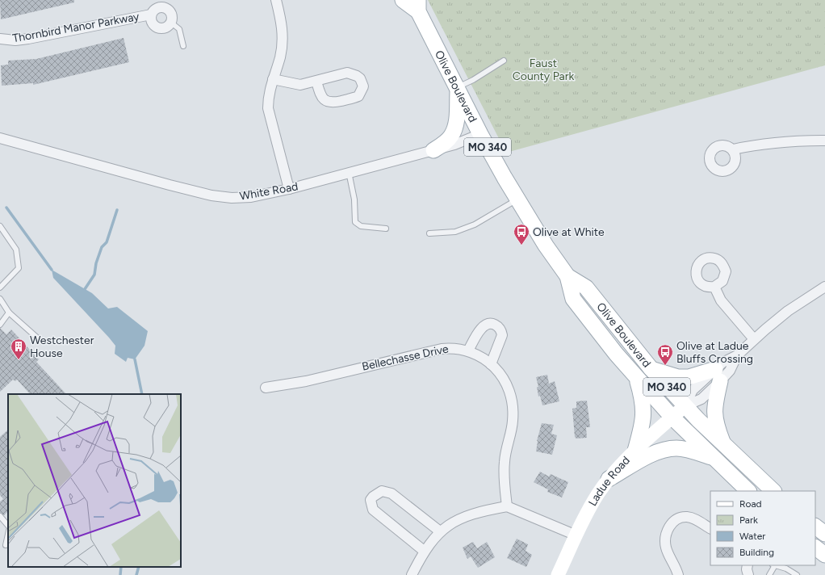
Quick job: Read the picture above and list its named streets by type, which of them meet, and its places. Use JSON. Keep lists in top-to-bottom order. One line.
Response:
{"streets":{"main road":["Olive Boulevard","MO 340","Ladue Road"],"street":["Thornbird Manor Parkway","White Road","Bellechasse Drive"]},"crossings":[["Olive Boulevard","White Road"],["Olive Boulevard","Ladue Road"]],"parks":["Faust County Park"],"places":{"bus stop":["Olive at White","Olive at Ladue Bluffs Crossing"],"building":["Westchester House"]},"legend":["Road","Park","Water","Building"]}
